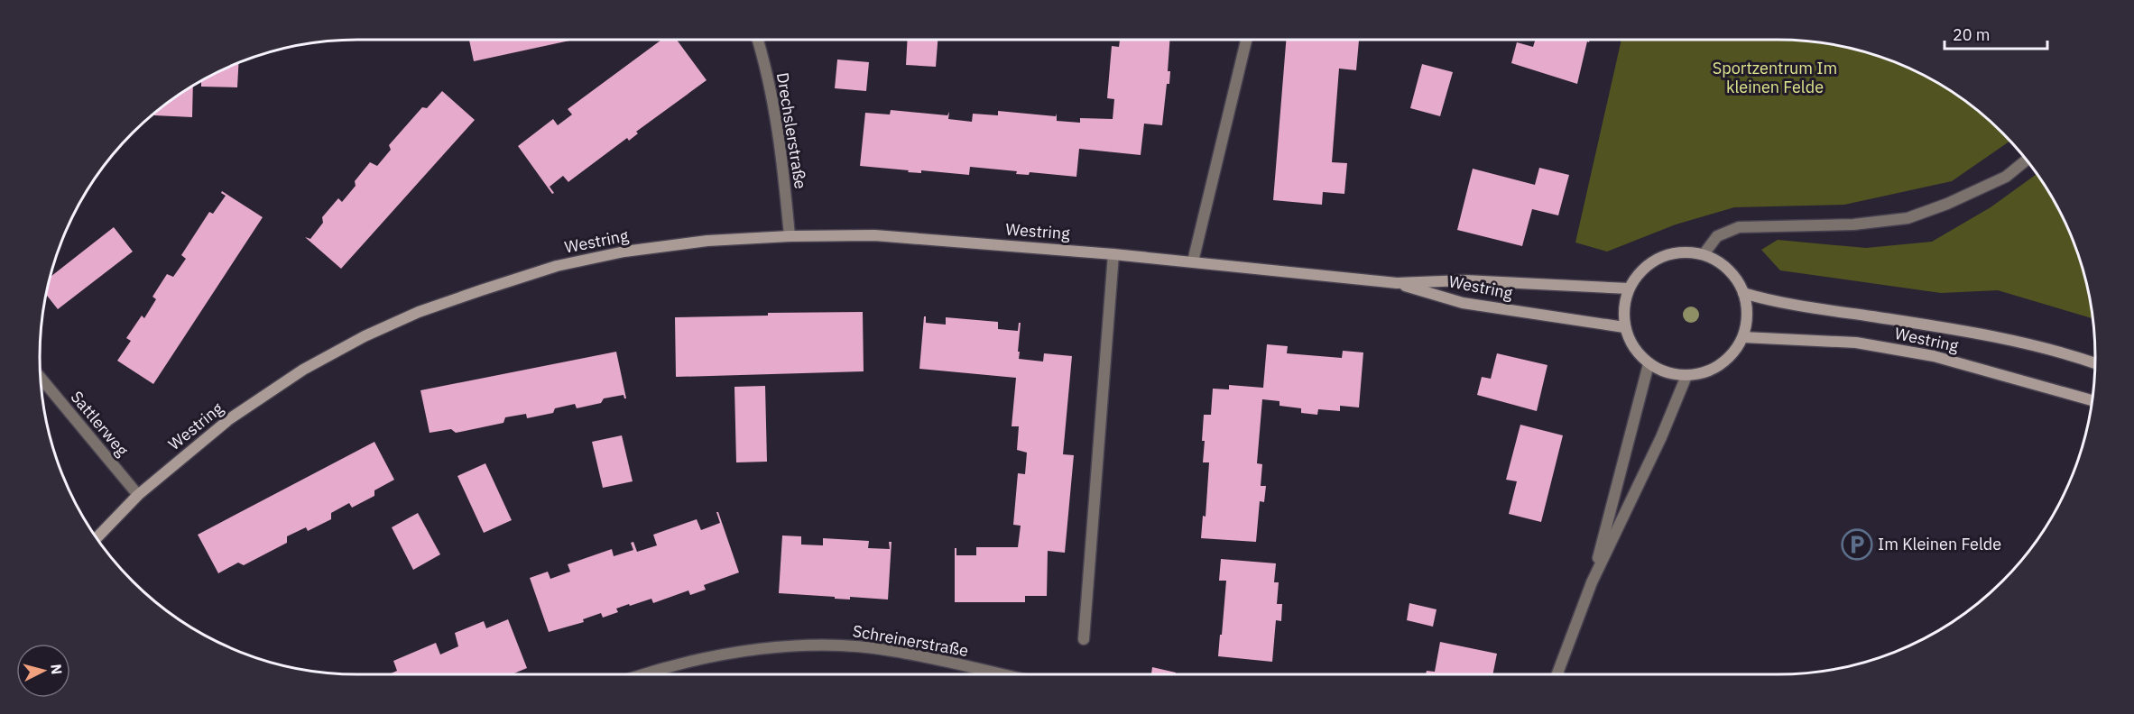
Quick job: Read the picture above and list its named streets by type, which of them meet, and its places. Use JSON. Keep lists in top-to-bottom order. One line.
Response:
{"streets":{"street":["Drechslerstraße","Westring","Sattlerweg","Schreinerstraße"]},"crossings":[["Drechslerstraße","Westring"],["Westring","Sattlerweg"]],"parks":["Sportzentrum Im kleinen Felde"],"places":{"parking":["Im Kleinen Felde"]},"scale_bar":"20 m","north":"right"}
